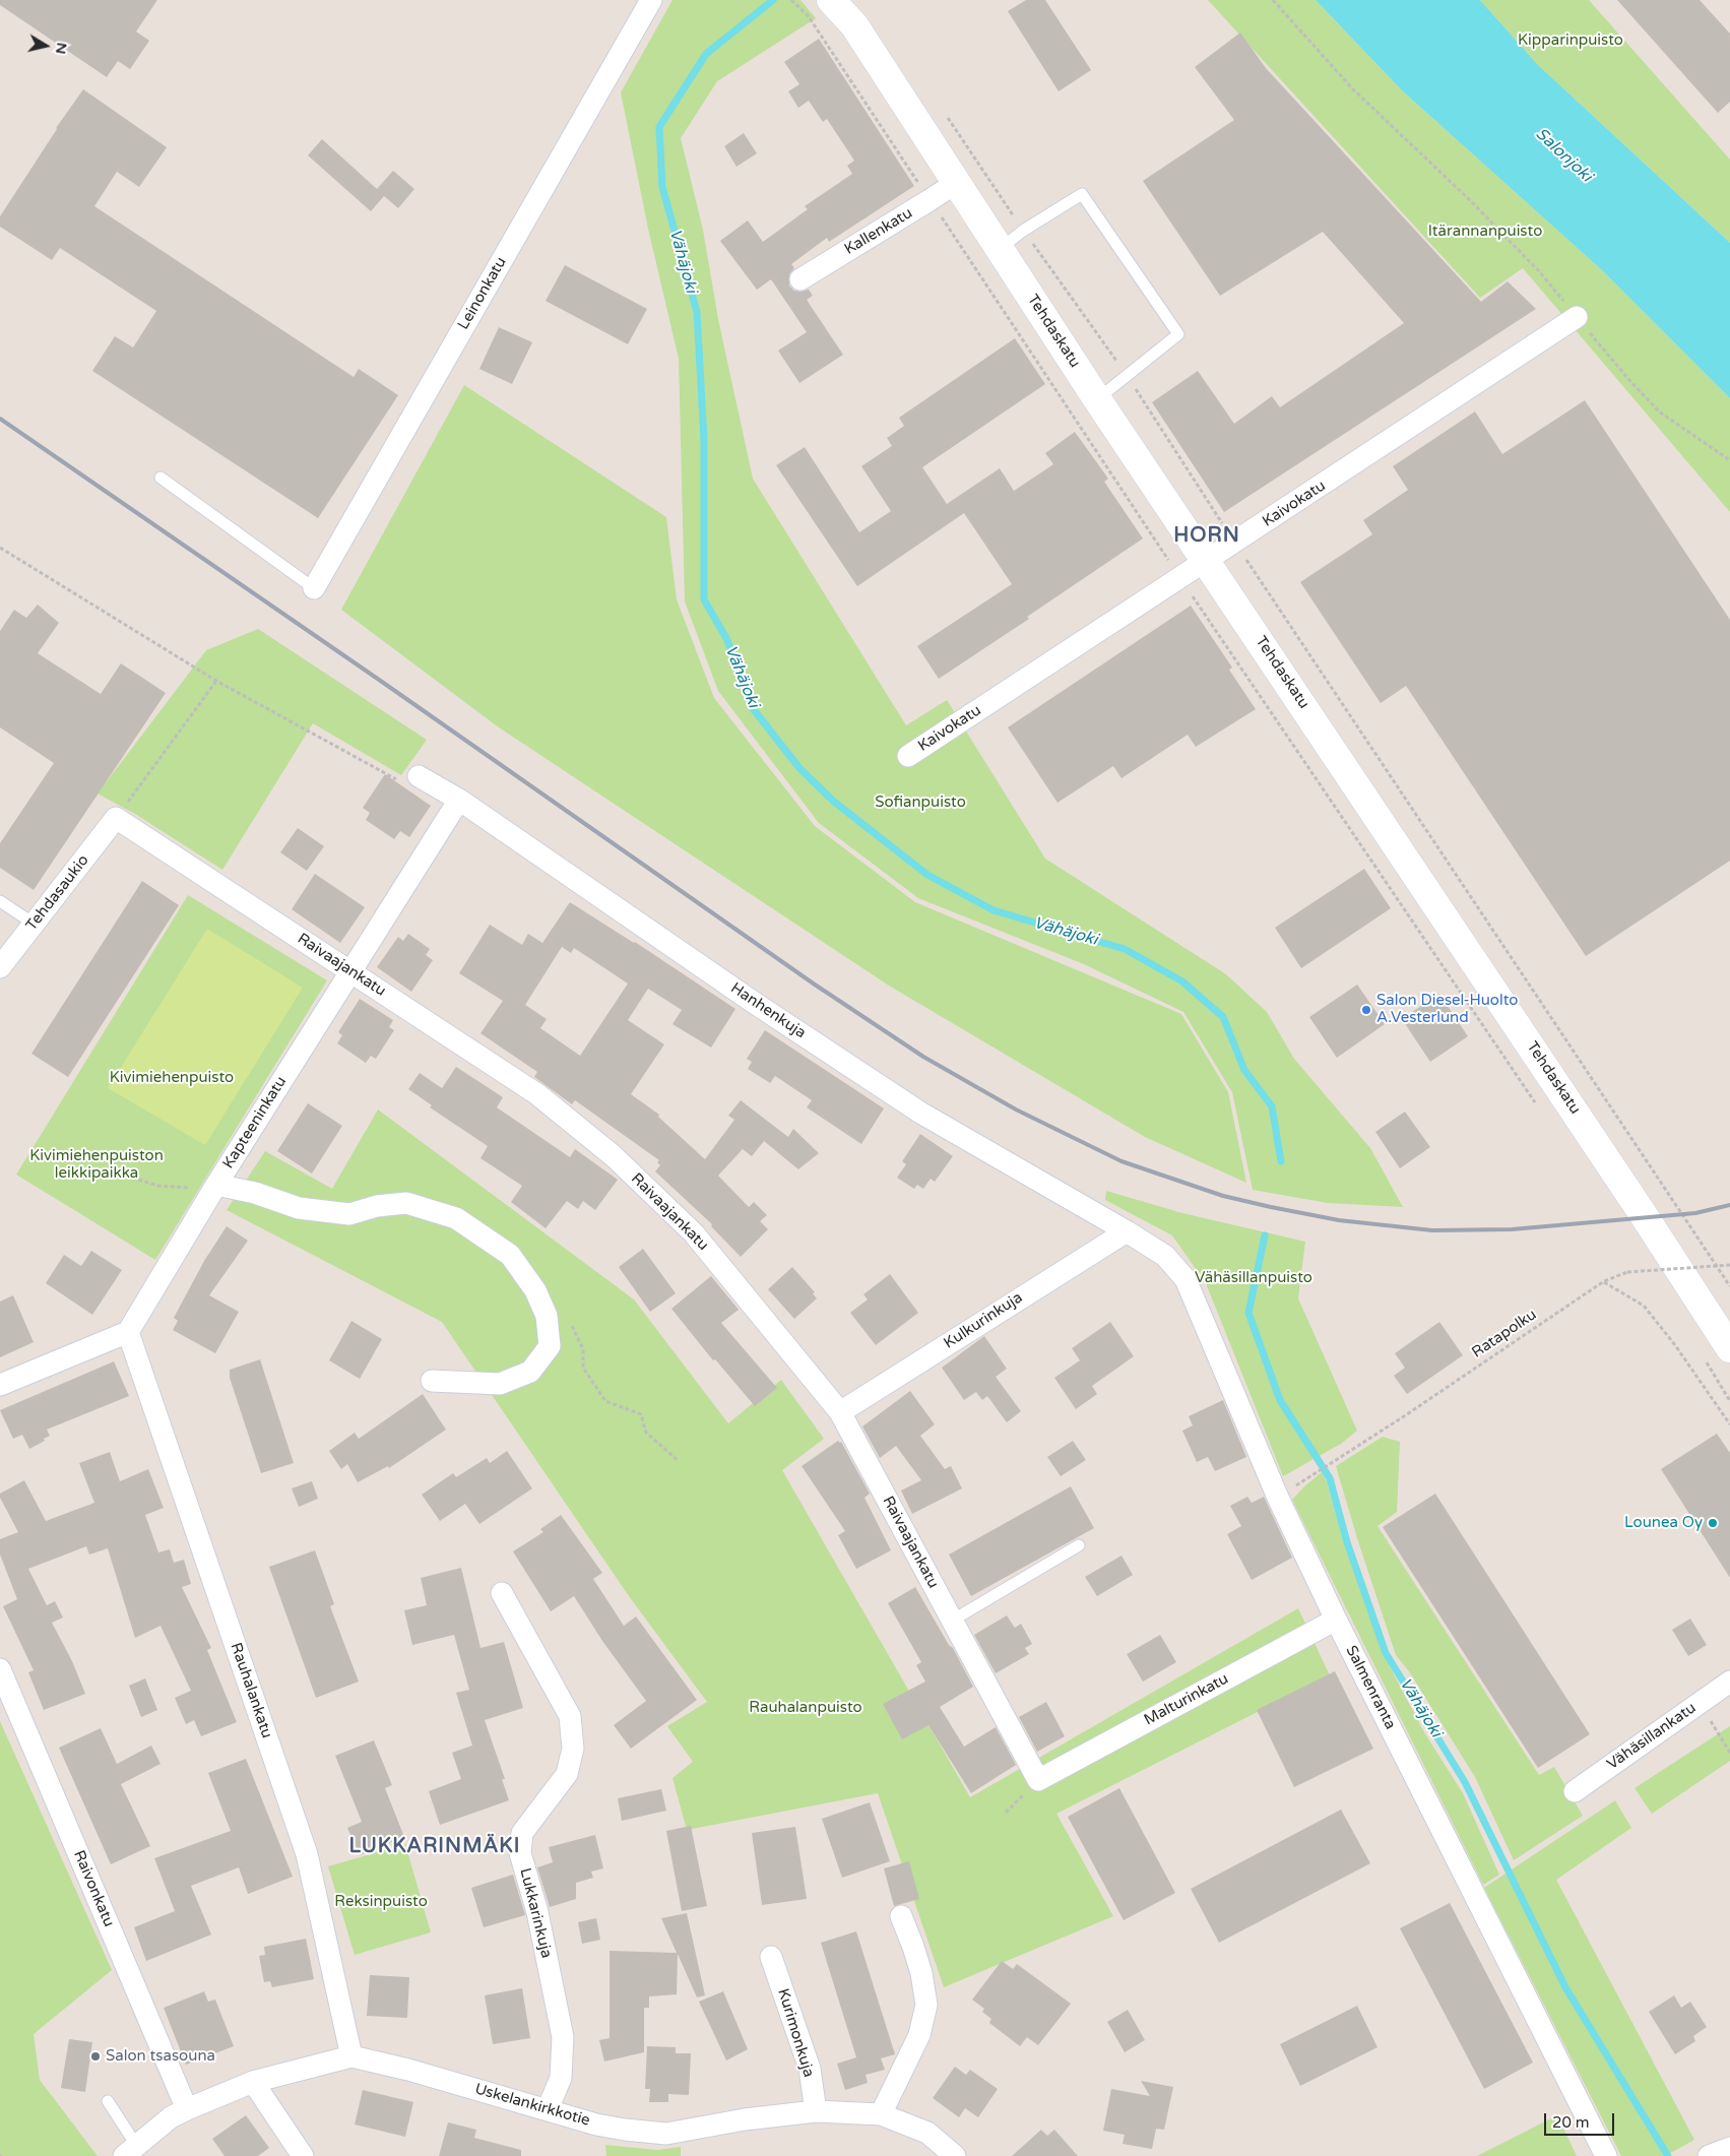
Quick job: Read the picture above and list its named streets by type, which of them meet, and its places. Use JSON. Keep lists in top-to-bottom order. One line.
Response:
{"streets":{"street":["Kallenkatu","Leinonkatu","Tehdaskatu","Kaivokatu","Tehdasaukio","Raivaajankatu","Hanhenkuja","Kapteeninkatu","Kulkurinkuja","Salmenranta","Rauhalankatu","Malturinkatu","Vähäsillankatu","Raivonkatu","Lukkarinkuja","Kurimonkuja","Uskelankirkkotie"],"path":["Ratapolku"]},"crossings":[["Kallenkatu","Tehdaskatu"],["Tehdaskatu","Kaivokatu"],["Tehdasaukio","Raivaajankatu"],["Raivaajankatu","Kapteeninkatu"],["Raivaajankatu","Kulkurinkuja"],["Raivaajankatu","Malturinkatu"],["Hanhenkuja","Kapteeninkatu"],["Hanhenkuja","Kulkurinkuja"],["Hanhenkuja","Salmenranta"],["Kapteeninkatu","Rauhalankatu"],["Kulkurinkuja","Salmenranta"],["Salmenranta","Malturinkatu"],["Rauhalankatu","Uskelankirkkotie"],["Raivonkatu","Uskelankirkkotie"],["Lukkarinkuja","Uskelankirkkotie"],["Kurimonkuja","Uskelankirkkotie"]],"districts":["HORN","LUKKARINMÄKI"],"water":["Salonjoki","Vähäjoki"],"parks":["Kipparinpuisto","Itärannanpuisto","Sofianpuisto","Kivimiehenpuisto","Kivimiehenpuiston leikkipaikka","Vähäsillanpuisto","Rauhalanpuisto","Reksinpuisto"],"places":["Salon Diesel-Huolto A.Vesterlund","Lounea Oy","Salon tsasouna"],"scale_bar":"20 m","north":"right"}
